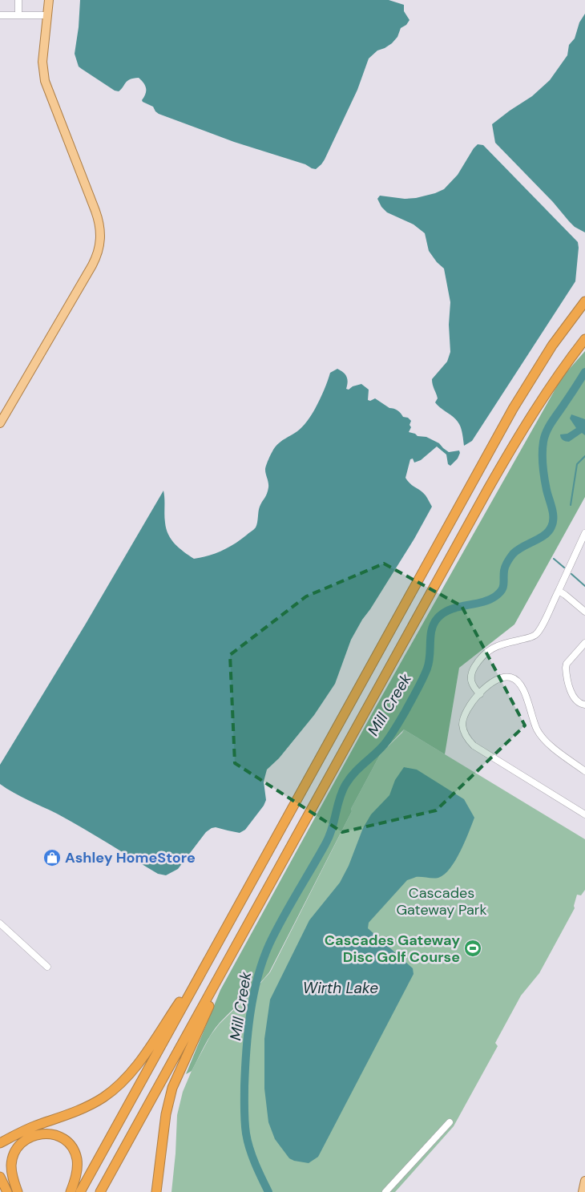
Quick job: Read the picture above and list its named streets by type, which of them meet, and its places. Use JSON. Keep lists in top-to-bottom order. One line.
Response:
{"water":["Mill Creek","Wirth Lake"],"parks":["Cascades Gateway Park"],"places":{"shop":["Ashley HomeStore"],"sports":["Cascades Gateway Disc Golf Course"]}}
